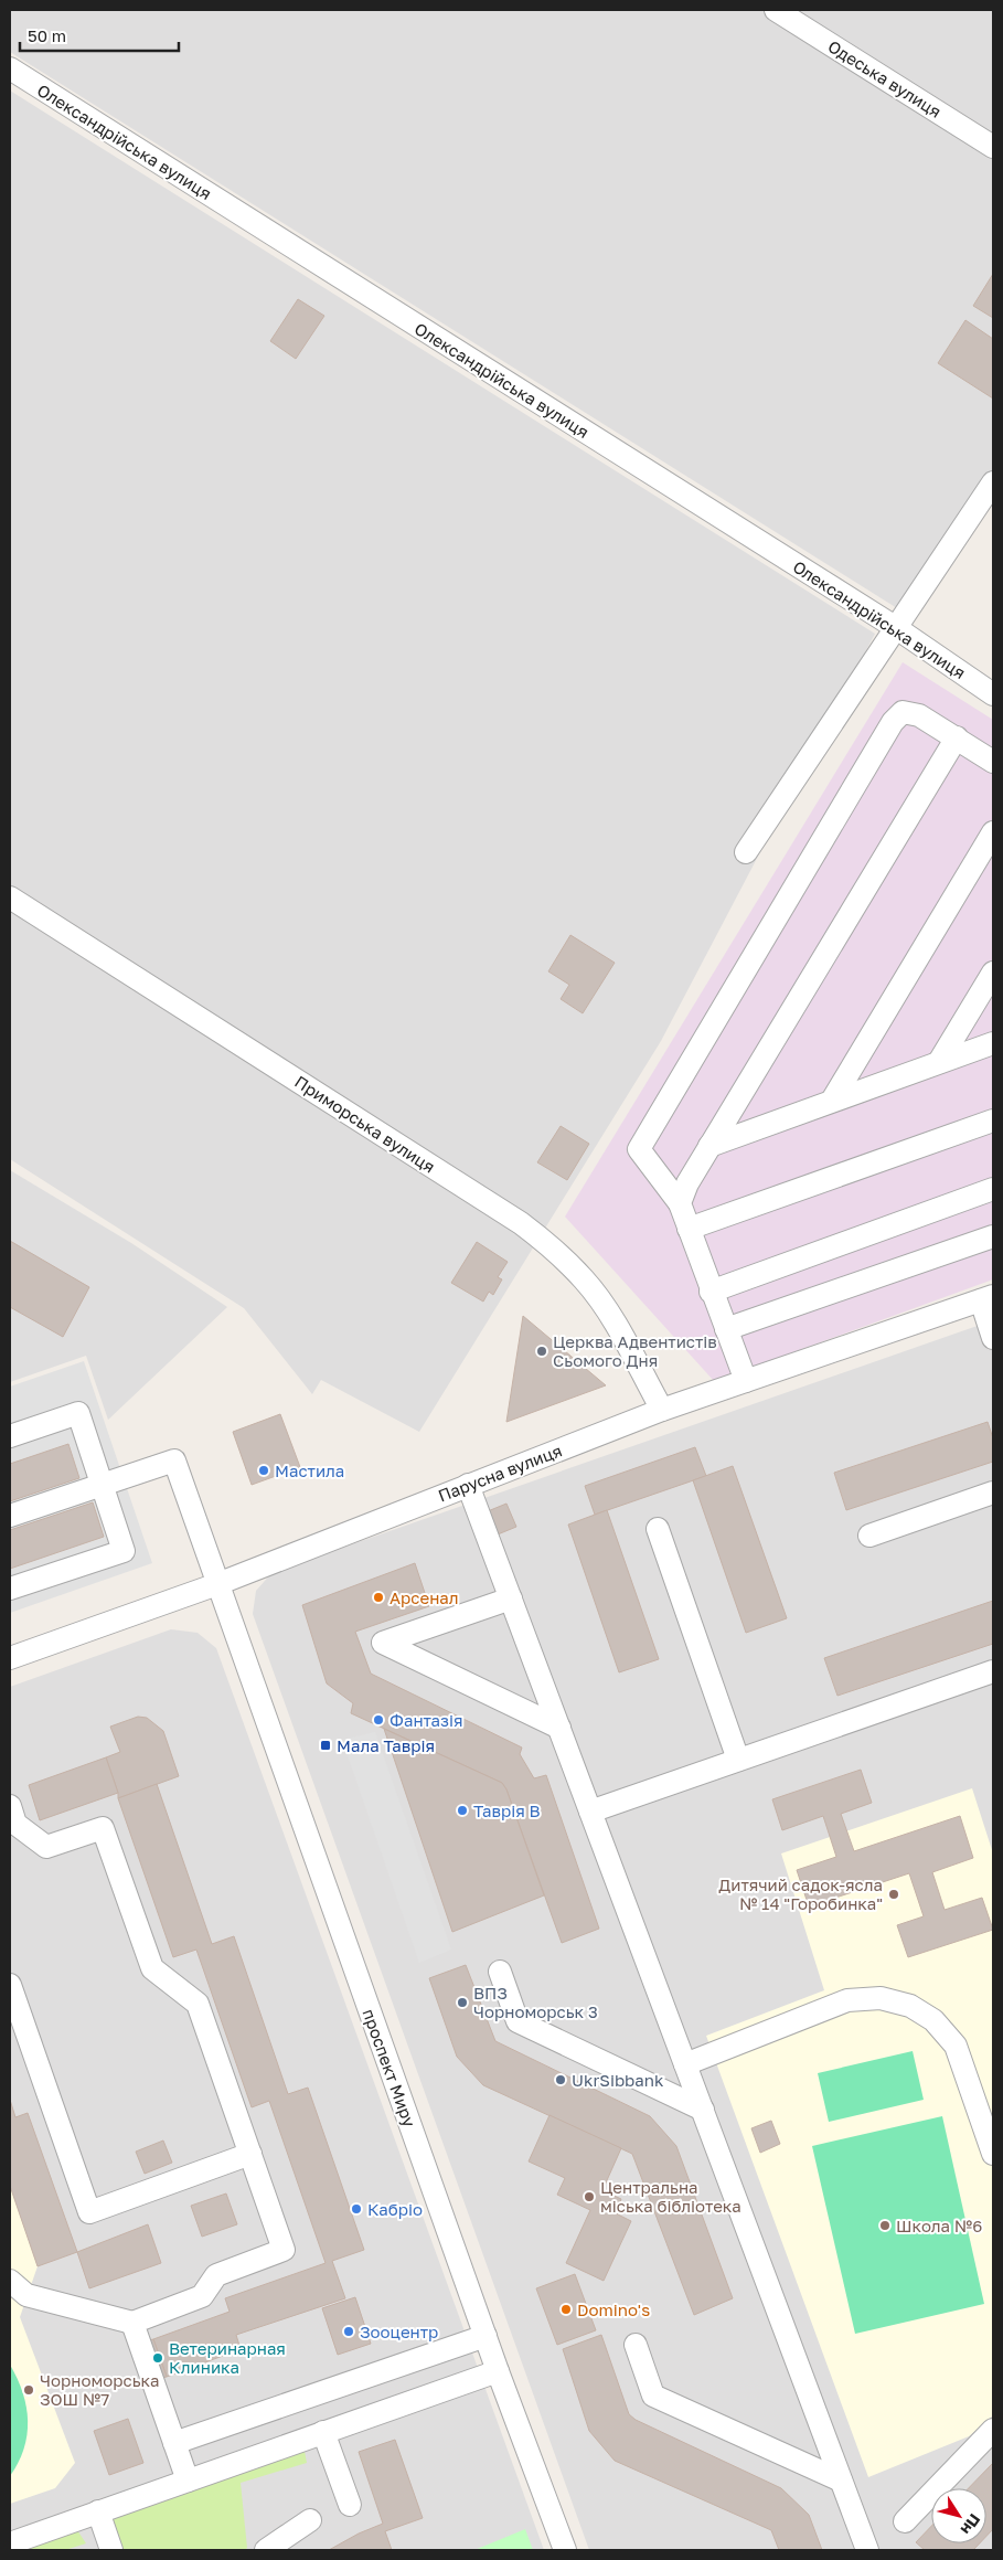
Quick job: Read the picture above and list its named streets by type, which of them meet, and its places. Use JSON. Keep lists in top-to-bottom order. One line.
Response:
{"streets":{"street":["Одеська вулиця","Олександрійська вулиця","Приморська вулиця","Парусна вулиця","проспект Миру"]},"crossings":[["Приморська вулиця","Парусна вулиця"],["Парусна вулиця","проспект Миру"]],"places":{"other":["Церква Адвентистів Сьомого Дня","Мастила","Арсенал","Фантазія","Таврія В","Дитячий садок-ясла № 14 \"Горобинка\"","ВПЗ Чорноморськ 3","UkrSibbank","Центральна міська бібліотека","Кабріо","Школа №6","Domino's","Зооцентр","Ветеринарная Клиника","Чорноморська ЗОШ №7"],"transit":["Мала Таврія"]},"scale_bar":"50 m","north":"bottom right"}
